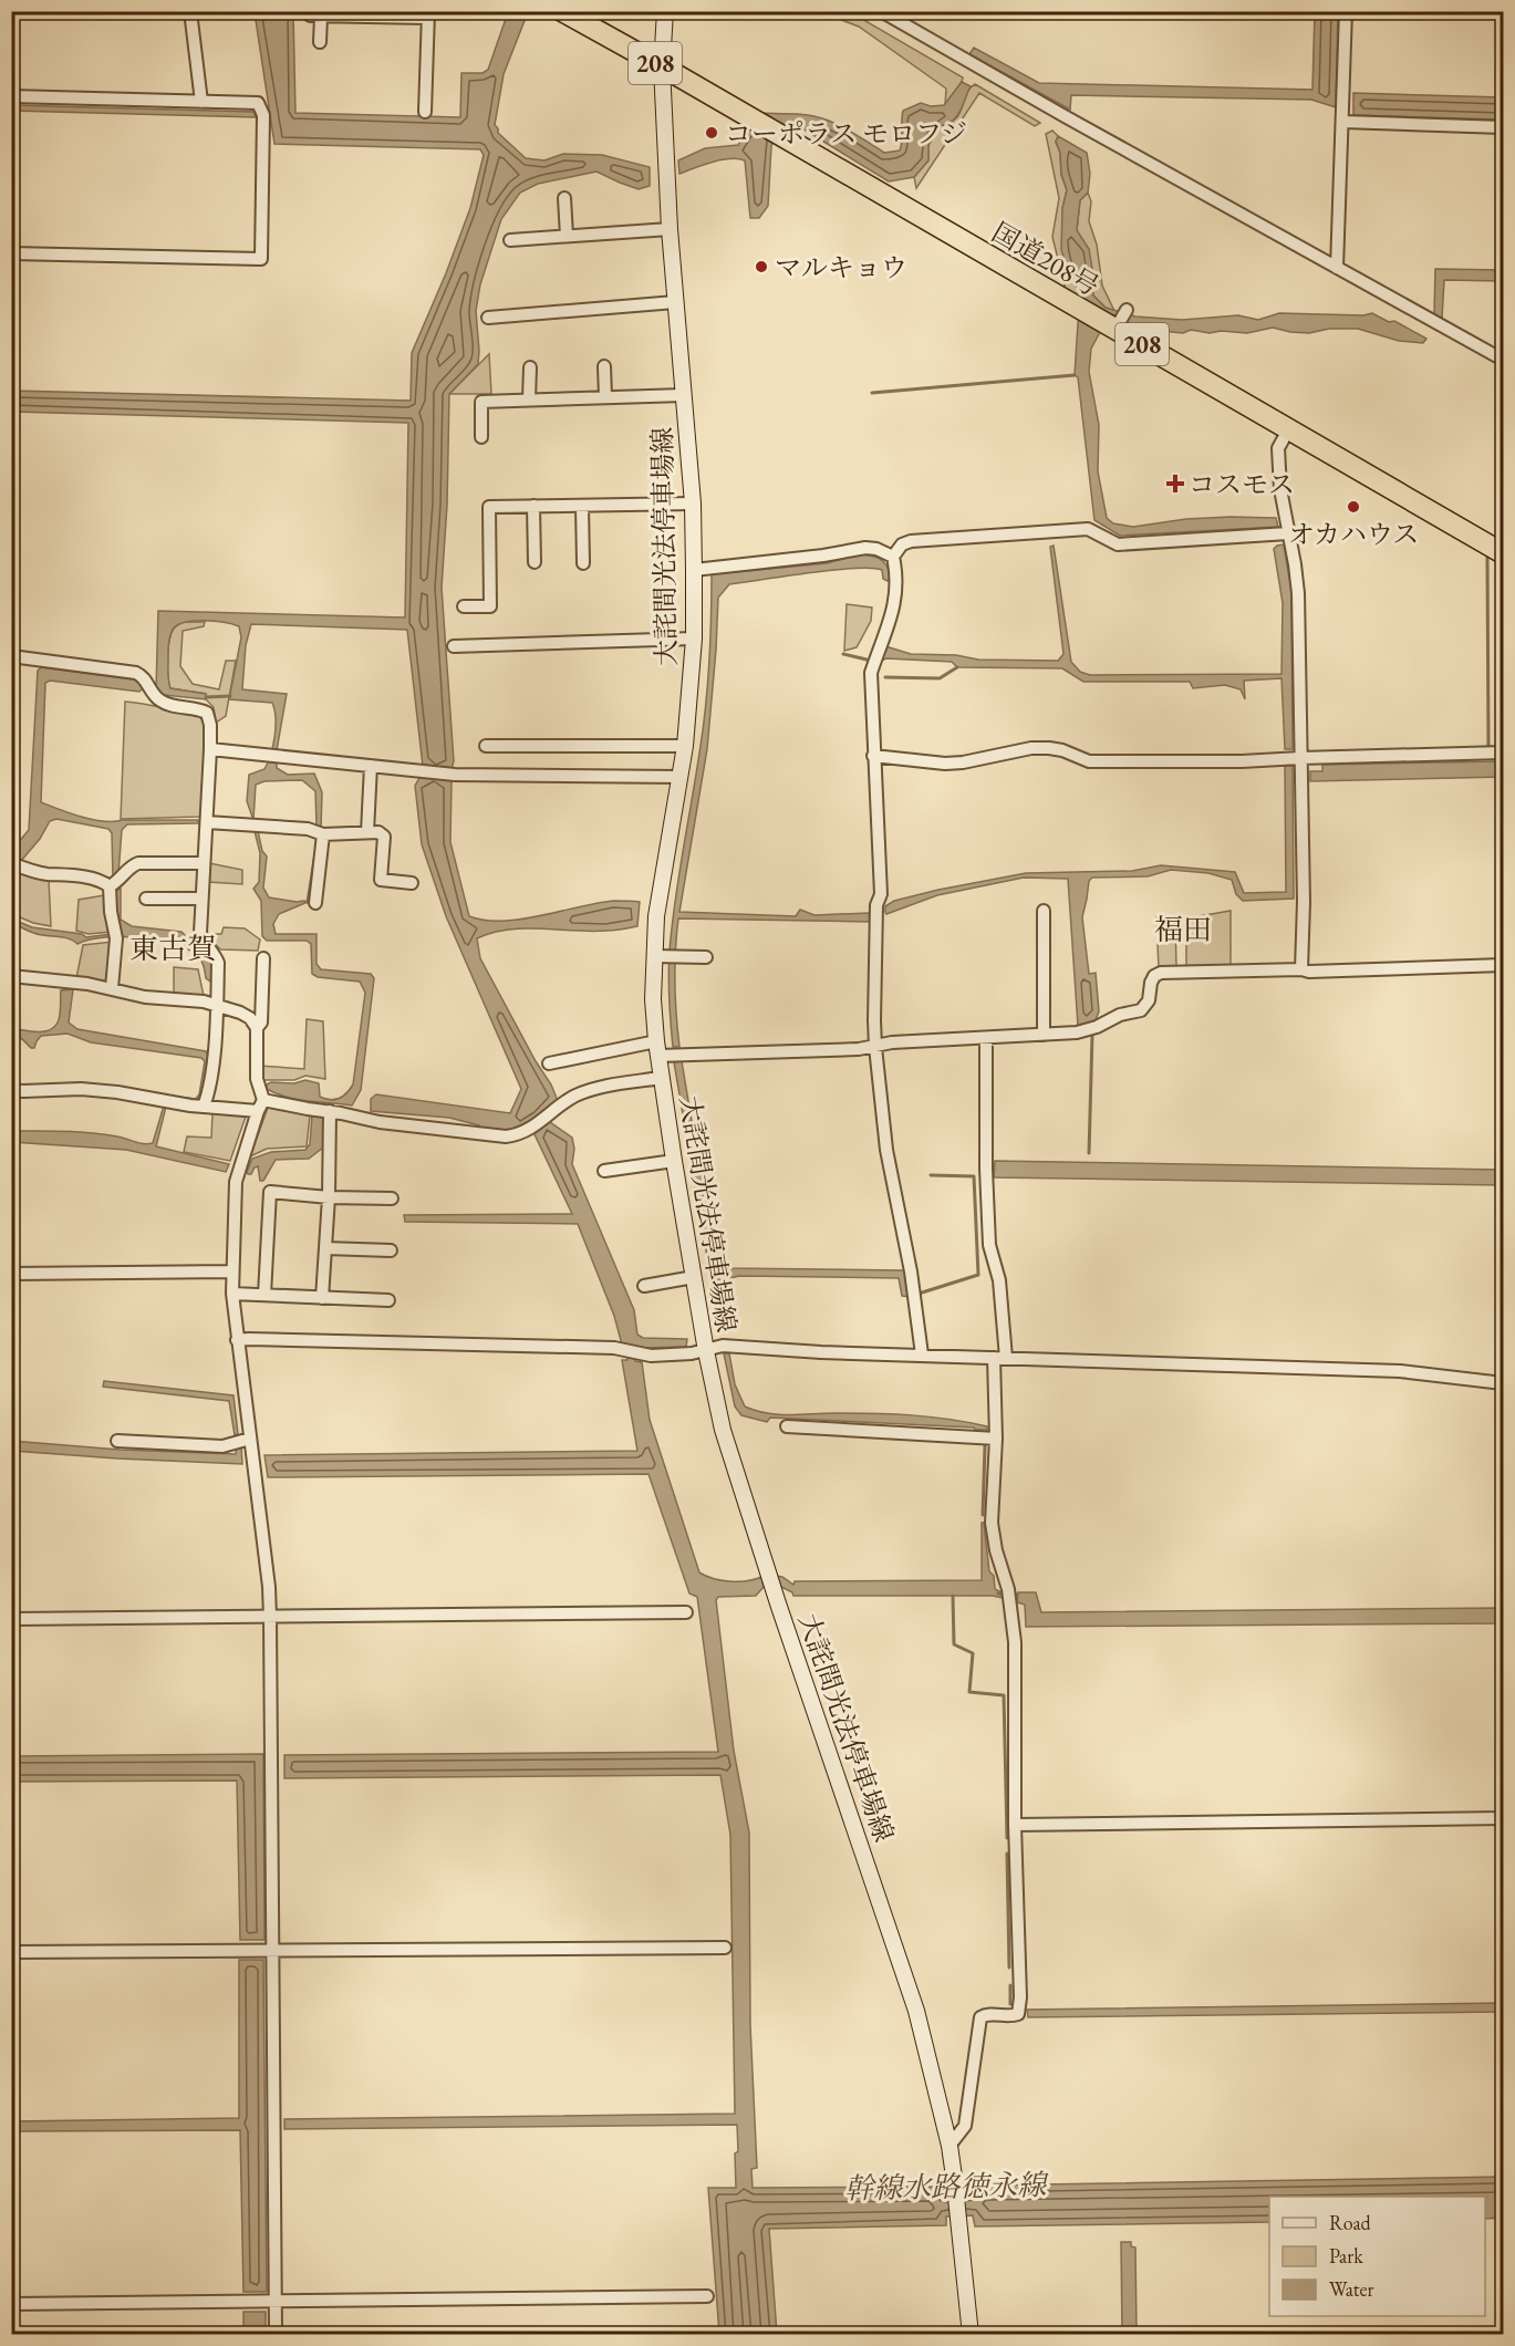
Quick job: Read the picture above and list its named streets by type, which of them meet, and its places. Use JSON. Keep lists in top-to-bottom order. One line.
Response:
{"streets":{"highway":["208","国道208号"],"main road":["大詫間光法停車場線"]},"crossings":[["国道208号","大詫間光法停車場線"]],"districts":["福田","東古賀"],"water":["幹線水路徳永線"],"places":{"other":["コーポラス モロフジ","マルキョウ","オカハウス"],"health":["コスモス"]},"legend":["Road","Park","Water"]}
